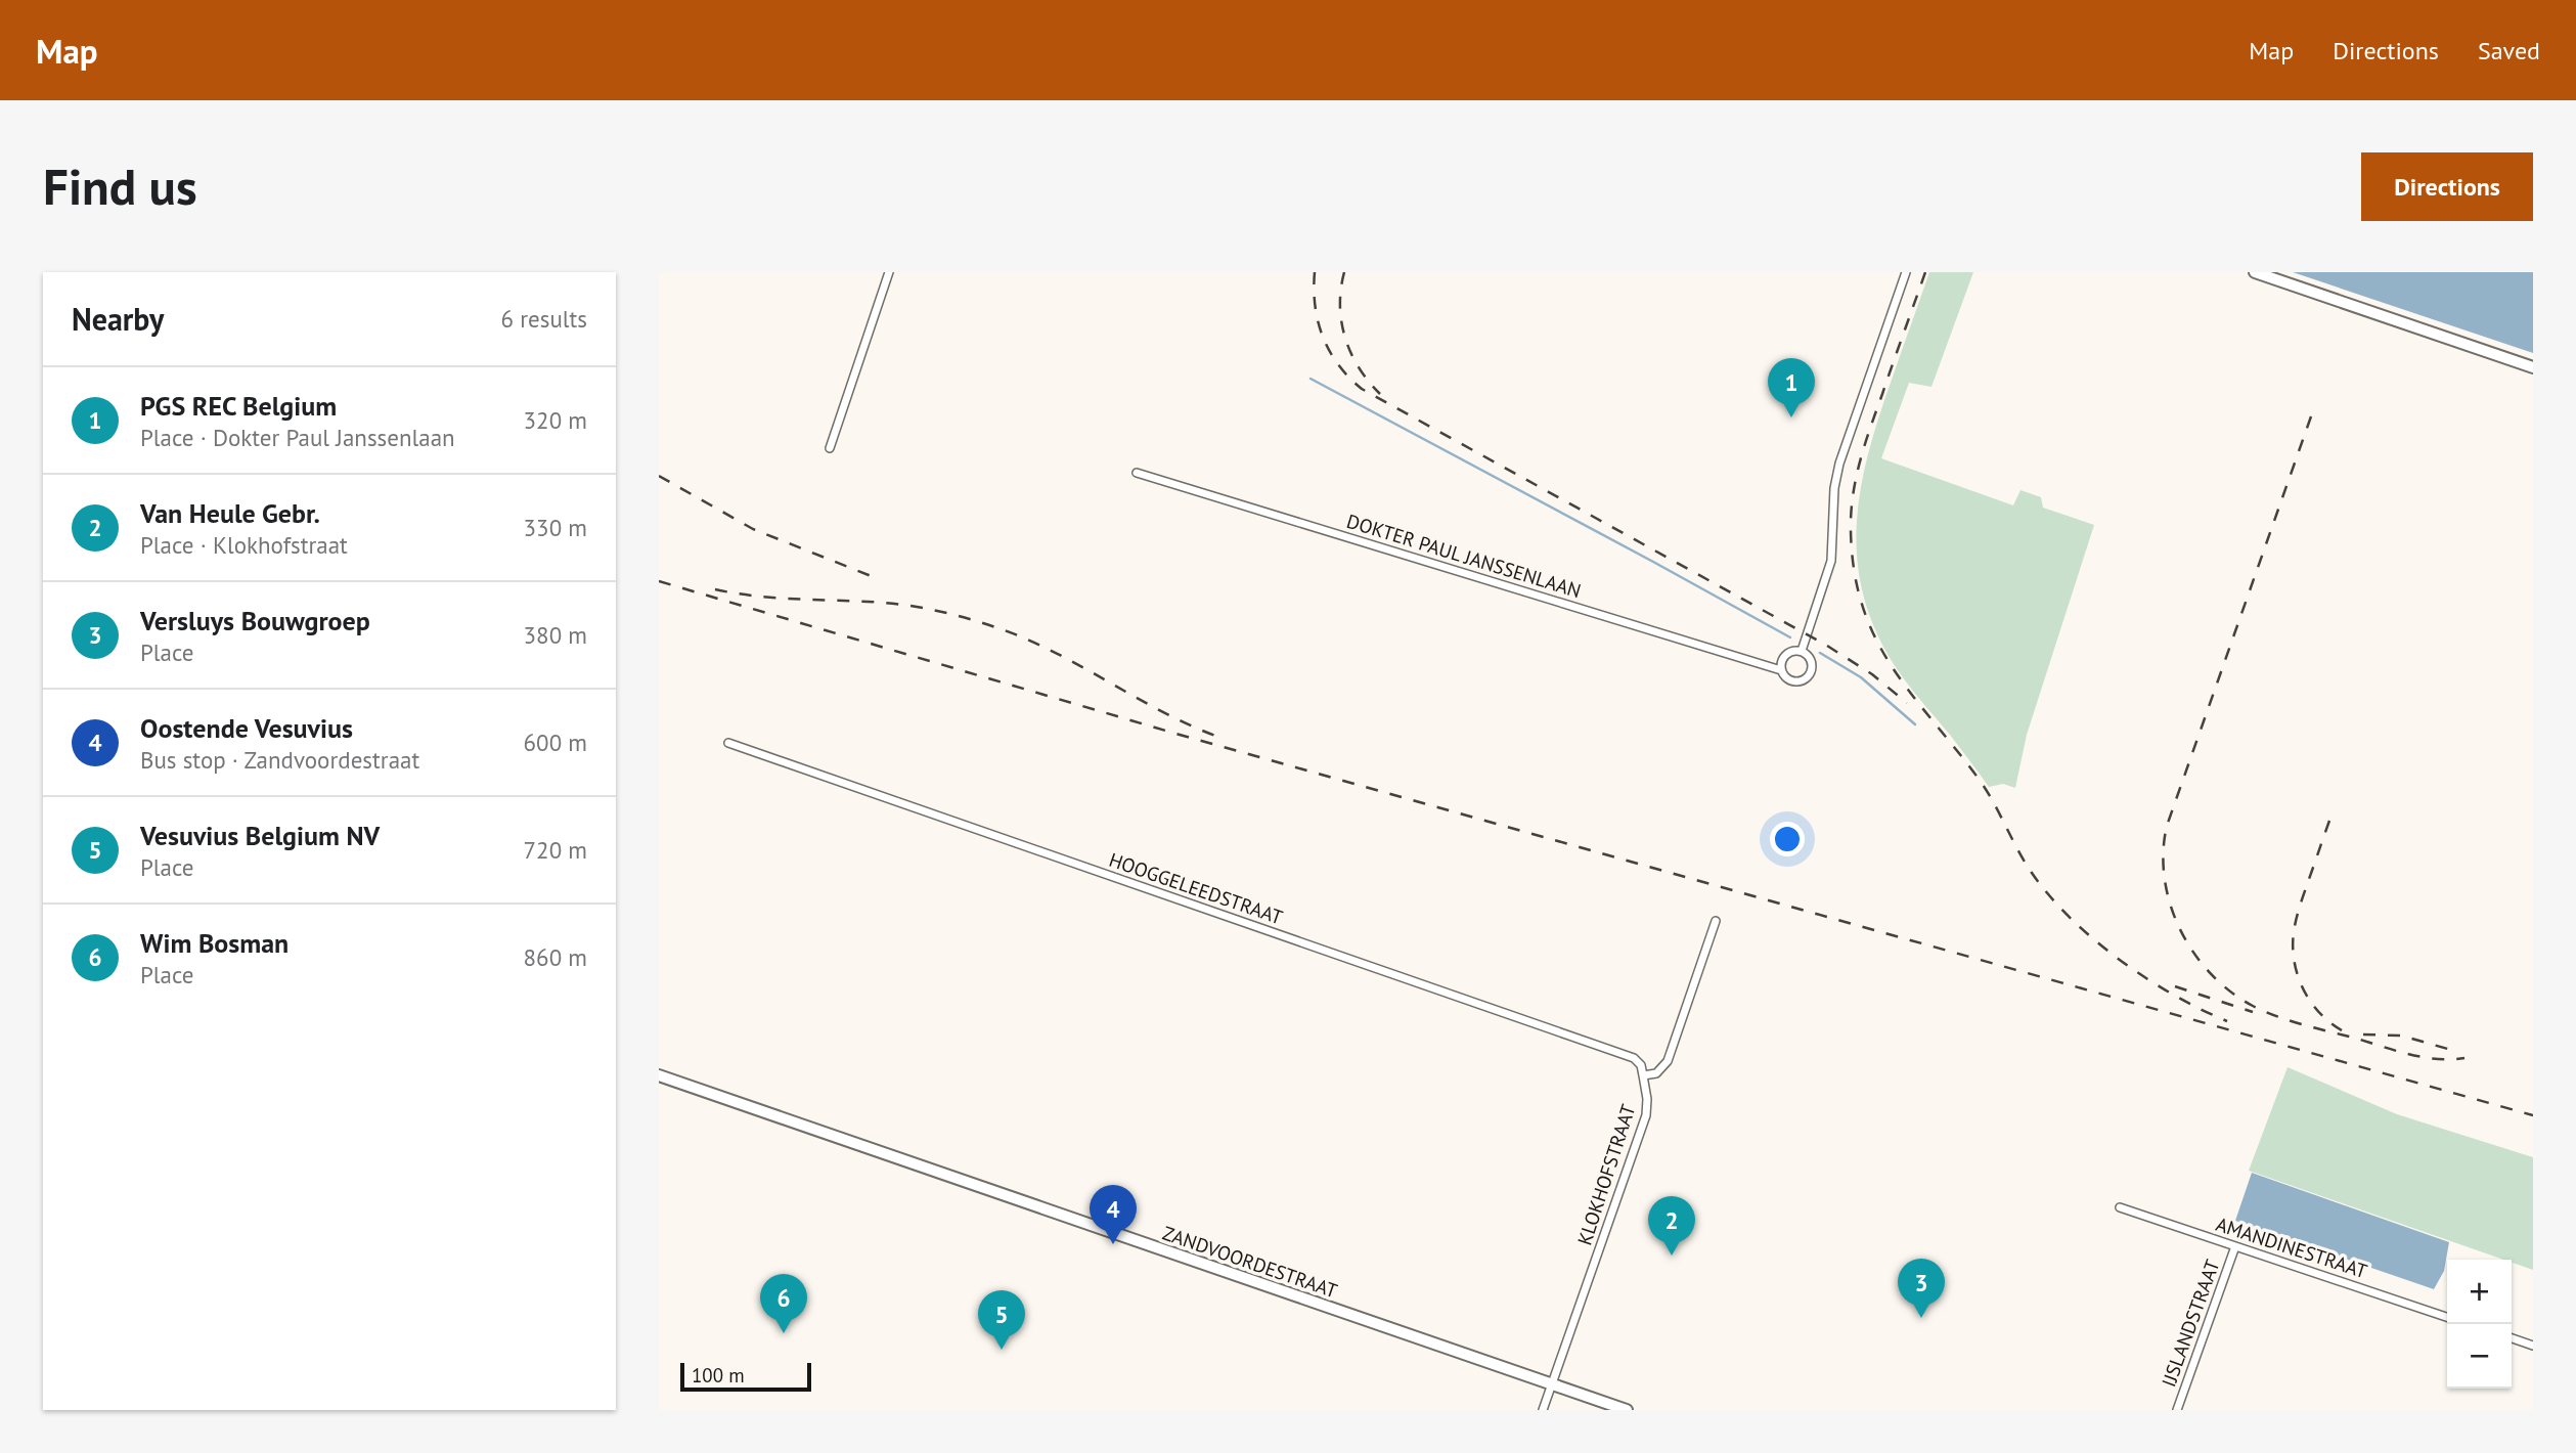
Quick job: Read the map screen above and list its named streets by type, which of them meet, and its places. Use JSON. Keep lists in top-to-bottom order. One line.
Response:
{"streets":{"main road":["ZANDVOORDESTRAAT"],"street":["DOKTER PAUL JANSSENLAAN","HOOGGELEEDSTRAAT","KLOKHOFSTRAAT","AMANDINESTRAAT","IJSLANDSTRAAT"]},"crossings":[["HOOGGELEEDSTRAAT","KLOKHOFSTRAAT"],["KLOKHOFSTRAAT","ZANDVOORDESTRAAT"],["AMANDINESTRAAT","IJSLANDSTRAAT"]],"scale_bar":"100 m","page":{"header":"Map","nav":["Map","Directions","Saved"],"buttons":"Directions","title":"Find us","heading":["Nearby","6 results"],"pins":["1","4","2","3","6","5"],"list":[{"mark":"1","name":"PGS REC Belgium","note":"Place · Dokter Paul Janssenlaan","value":"320 m"},{"mark":"2","name":"Van Heule Gebr.","note":"Place · Klokhofstraat","value":"330 m"},{"mark":"3","name":"Versluys Bouwgroep","note":"Place","value":"380 m"},{"mark":"4","name":"Oostende Vesuvius","note":"Bus stop · Zandvoordestraat","value":"600 m"},{"mark":"5","name":"Vesuvius Belgium NV","note":"Place","value":"720 m"},{"mark":"6","name":"Wim Bosman","note":"Place","value":"860 m"}],"map_buttons":["+","−"],"scale":"100 m"}}
